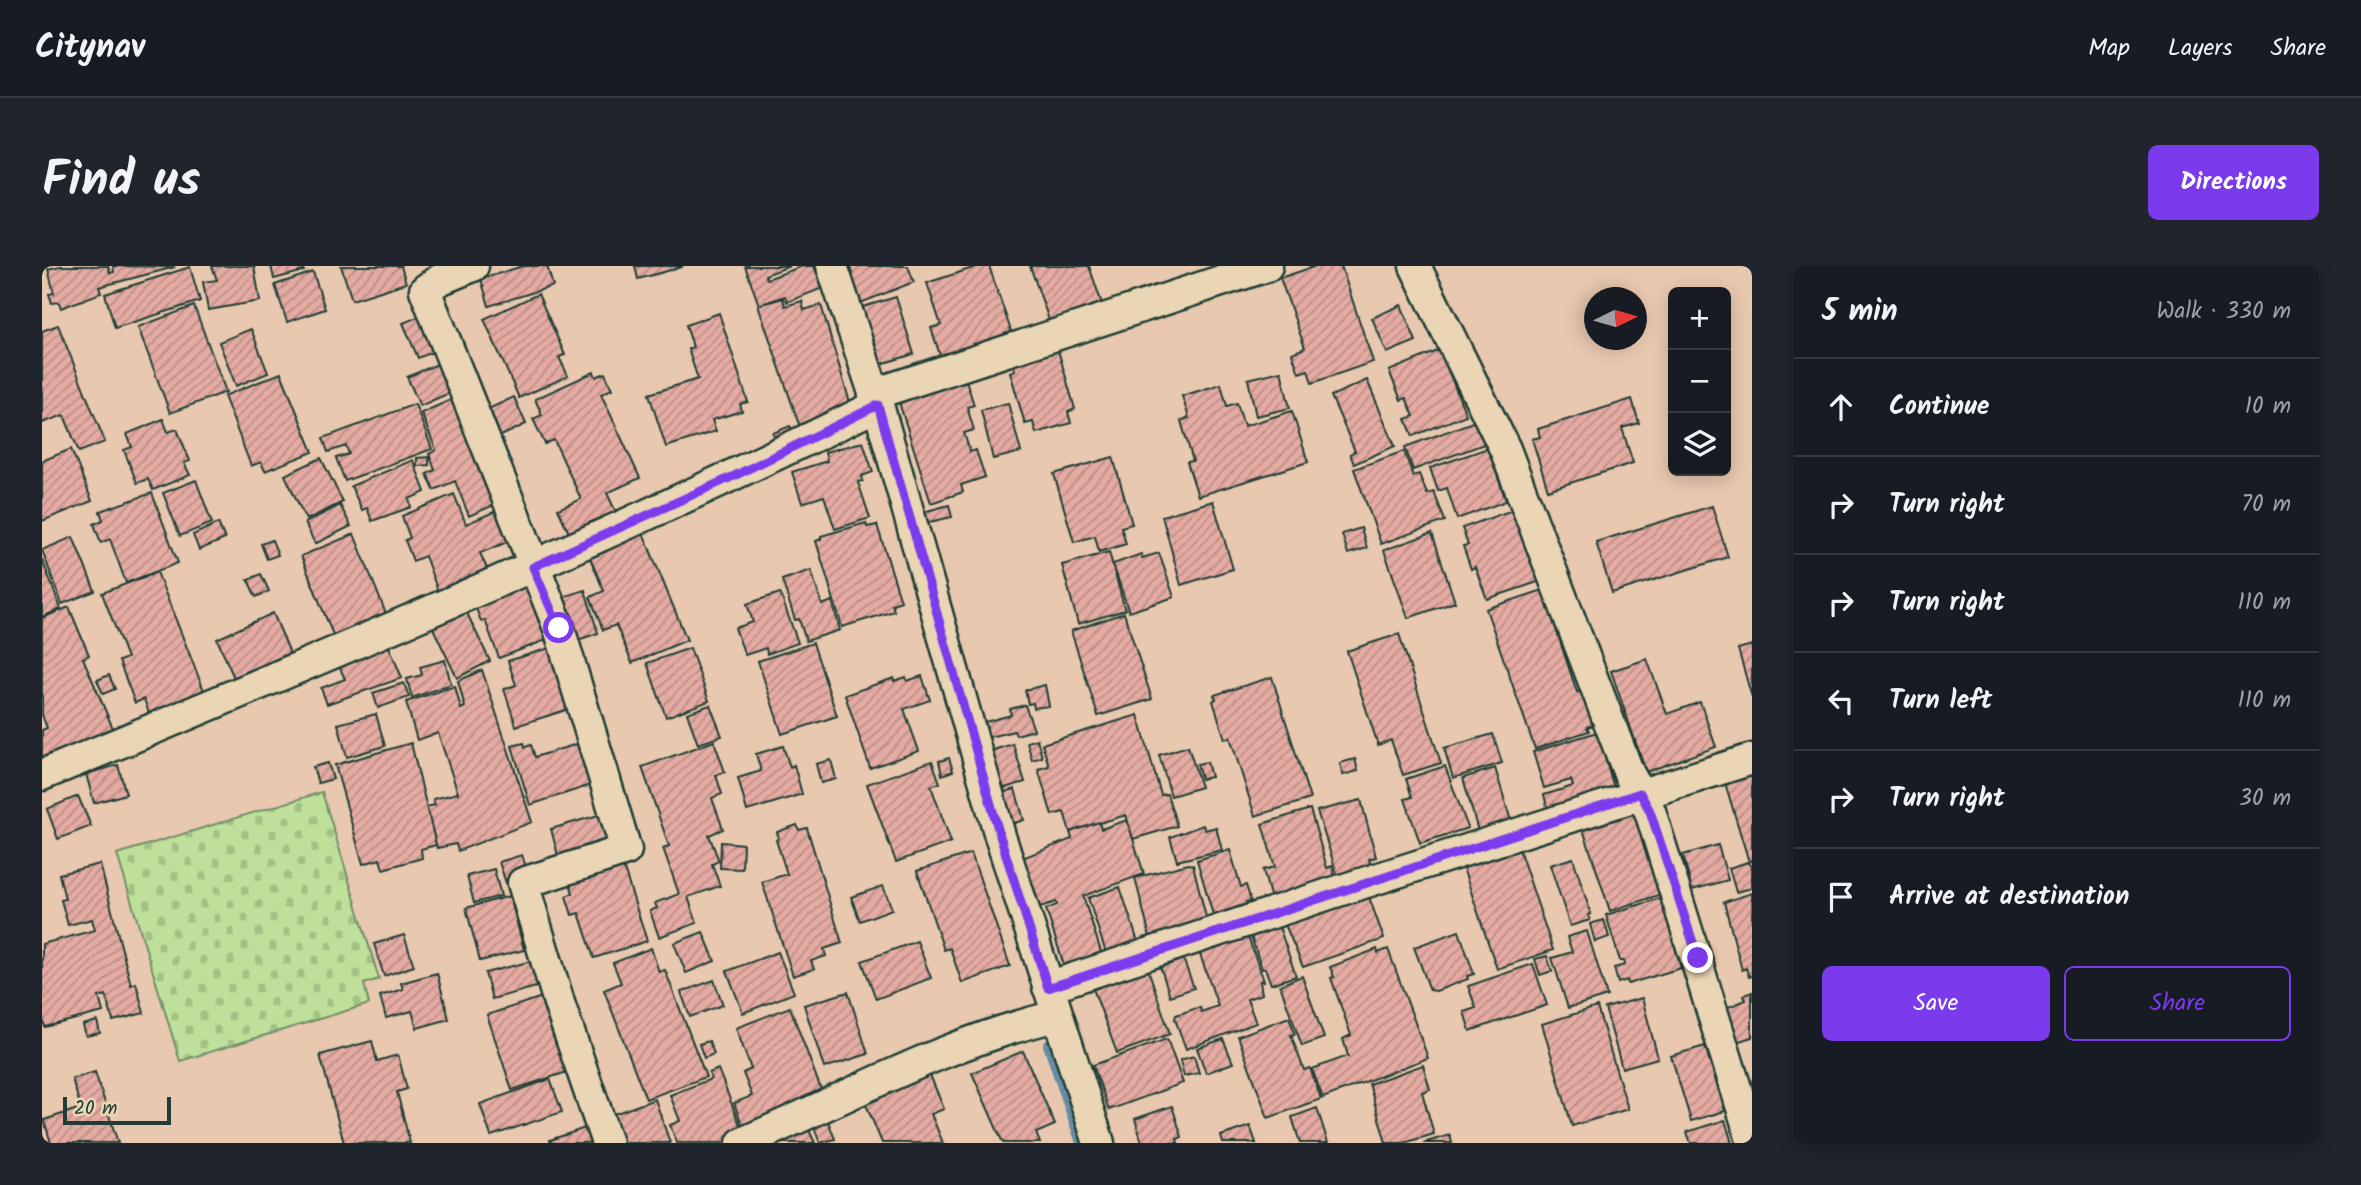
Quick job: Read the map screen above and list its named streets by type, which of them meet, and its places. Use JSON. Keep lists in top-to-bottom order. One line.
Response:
{"scale_bar":"20 m","north":"right","page":{"header":"Citynav","nav":["Map","Layers","Share"],"title":"Find us","buttons":["Directions",["Save","Share"]],"heading":["5 min","Walk · 330 m"],"map_buttons":["+","−"],"list":[["Continue","10 m"],["Turn right","70 m"],["Turn right","110 m"],["Turn left","110 m"],["Turn right","30 m"],"Arrive at destination"],"scale":"20 m"}}
